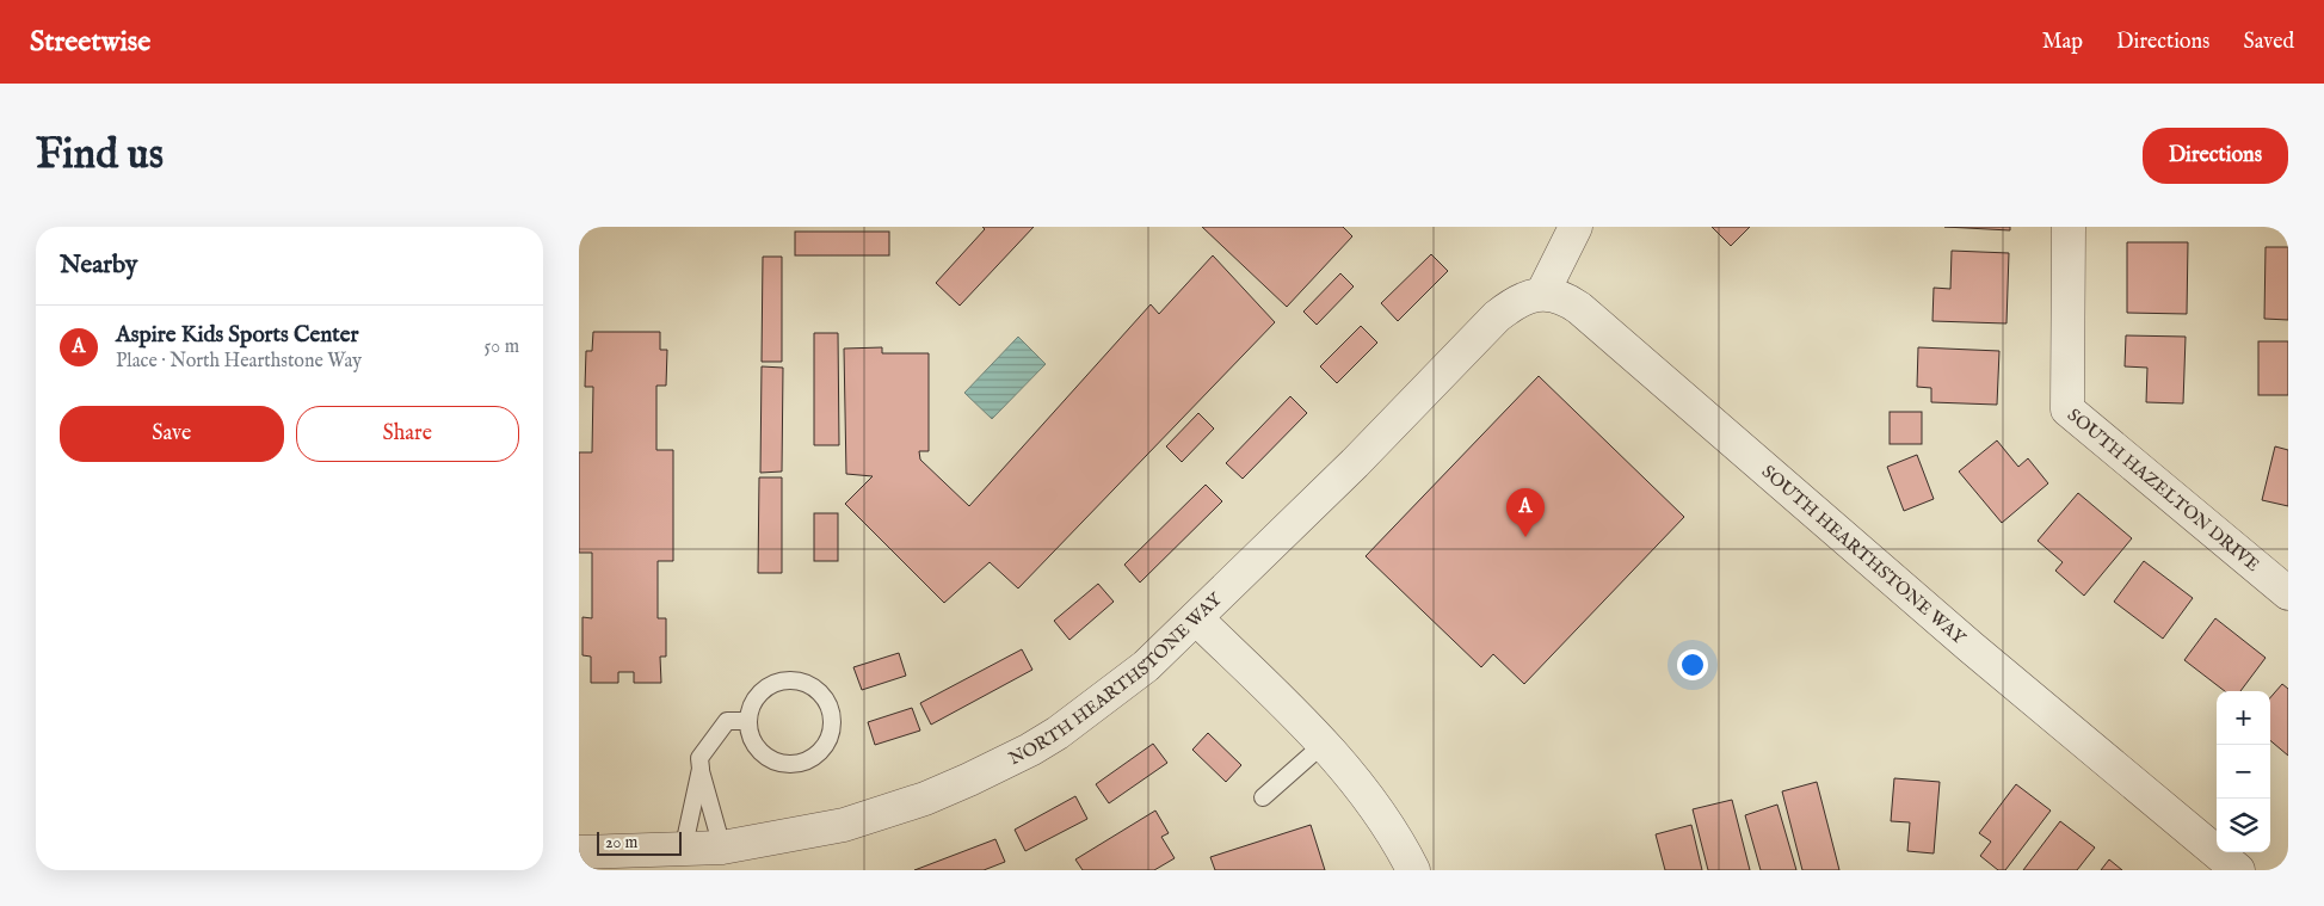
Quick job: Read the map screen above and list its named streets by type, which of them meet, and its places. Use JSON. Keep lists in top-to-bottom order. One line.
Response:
{"streets":{"street":["SOUTH HAZELTON DRIVE","SOUTH HEARTHSTONE WAY","NORTH HEARTHSTONE WAY"]},"crossings":[["SOUTH HEARTHSTONE WAY","NORTH HEARTHSTONE WAY"]],"scale_bar":"20 m","page":{"header":"Streetwise","nav":["Map","Directions","Saved"],"buttons":["Directions",["Save","Share"]],"title":"Find us","heading":"Nearby","list":[{"mark":"A","name":"Aspire Kids Sports Center","note":"Place · North Hearthstone Way","value":"50 m"}],"pins":"A","map_buttons":["+","−"],"scale":"20 m"}}
